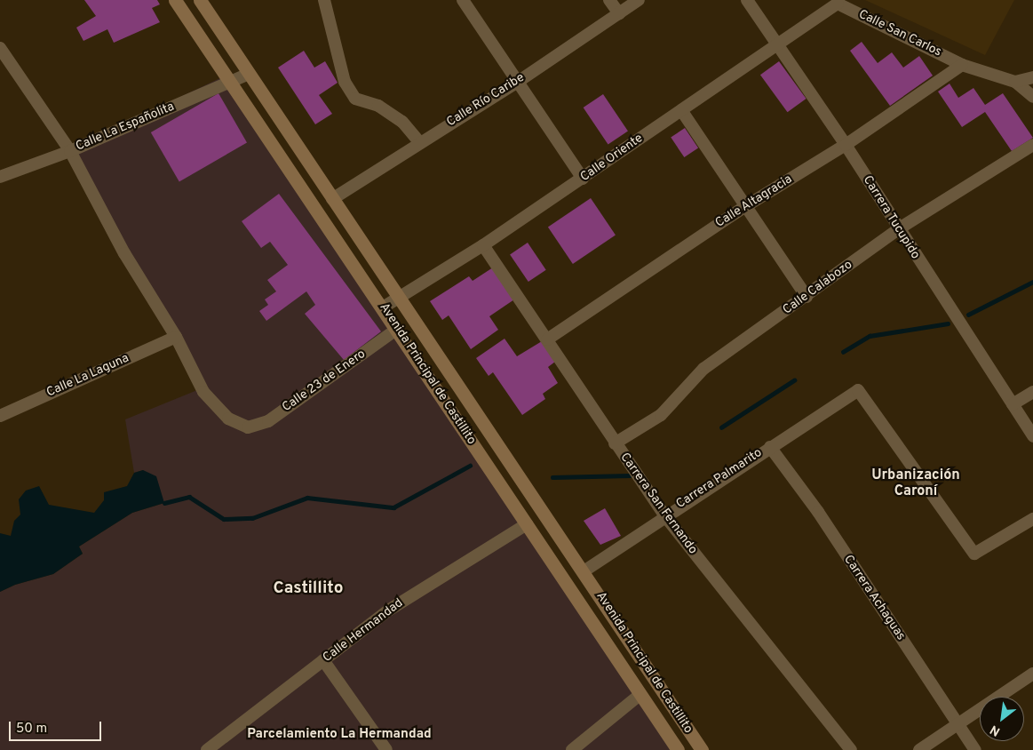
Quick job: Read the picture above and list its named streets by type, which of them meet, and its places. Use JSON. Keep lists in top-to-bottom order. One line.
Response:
{"streets":{"main road":["Avenida Principal de Castillito"],"street":["Calle San Carlos","Calle Río Caribe","Calle La Españolita","Calle Oriente","Calle Altagracia","Carrera Tucupido","Calle Calabozo","Calle La Laguna","Calle 23 de Enero","Carrera Palmarito","Carrera San Fernando","Carrera Achaguas","Calle Hermandad"]},"crossings":[["Calle San Carlos","Calle Oriente"],["Calle San Carlos","Calle Altagracia"],["Calle Río Caribe","Avenida Principal de Castillito"],["Calle La Españolita","Avenida Principal de Castillito"],["Calle Oriente","Carrera Tucupido"],["Calle Oriente","Avenida Principal de Castillito"],["Calle Oriente","Carrera San Fernando"],["Calle Altagracia","Carrera Tucupido"],["Calle Altagracia","Carrera San Fernando"],["Carrera Tucupido","Calle Calabozo"],["Calle Calabozo","Carrera San Fernando"],["Avenida Principal de Castillito","Calle 23 de Enero"],["Avenida Principal de Castillito","Carrera Palmarito"],["Avenida Principal de Castillito","Calle Hermandad"],["Calle La Laguna","Calle 23 de Enero"],["Carrera Palmarito","Carrera San Fernando"],["Carrera Palmarito","Carrera Achaguas"]],"districts":["Urbanización Caroní","Castillito","Parcelamiento La Hermandad"],"scale_bar":"50 m","north":"bottom left"}
